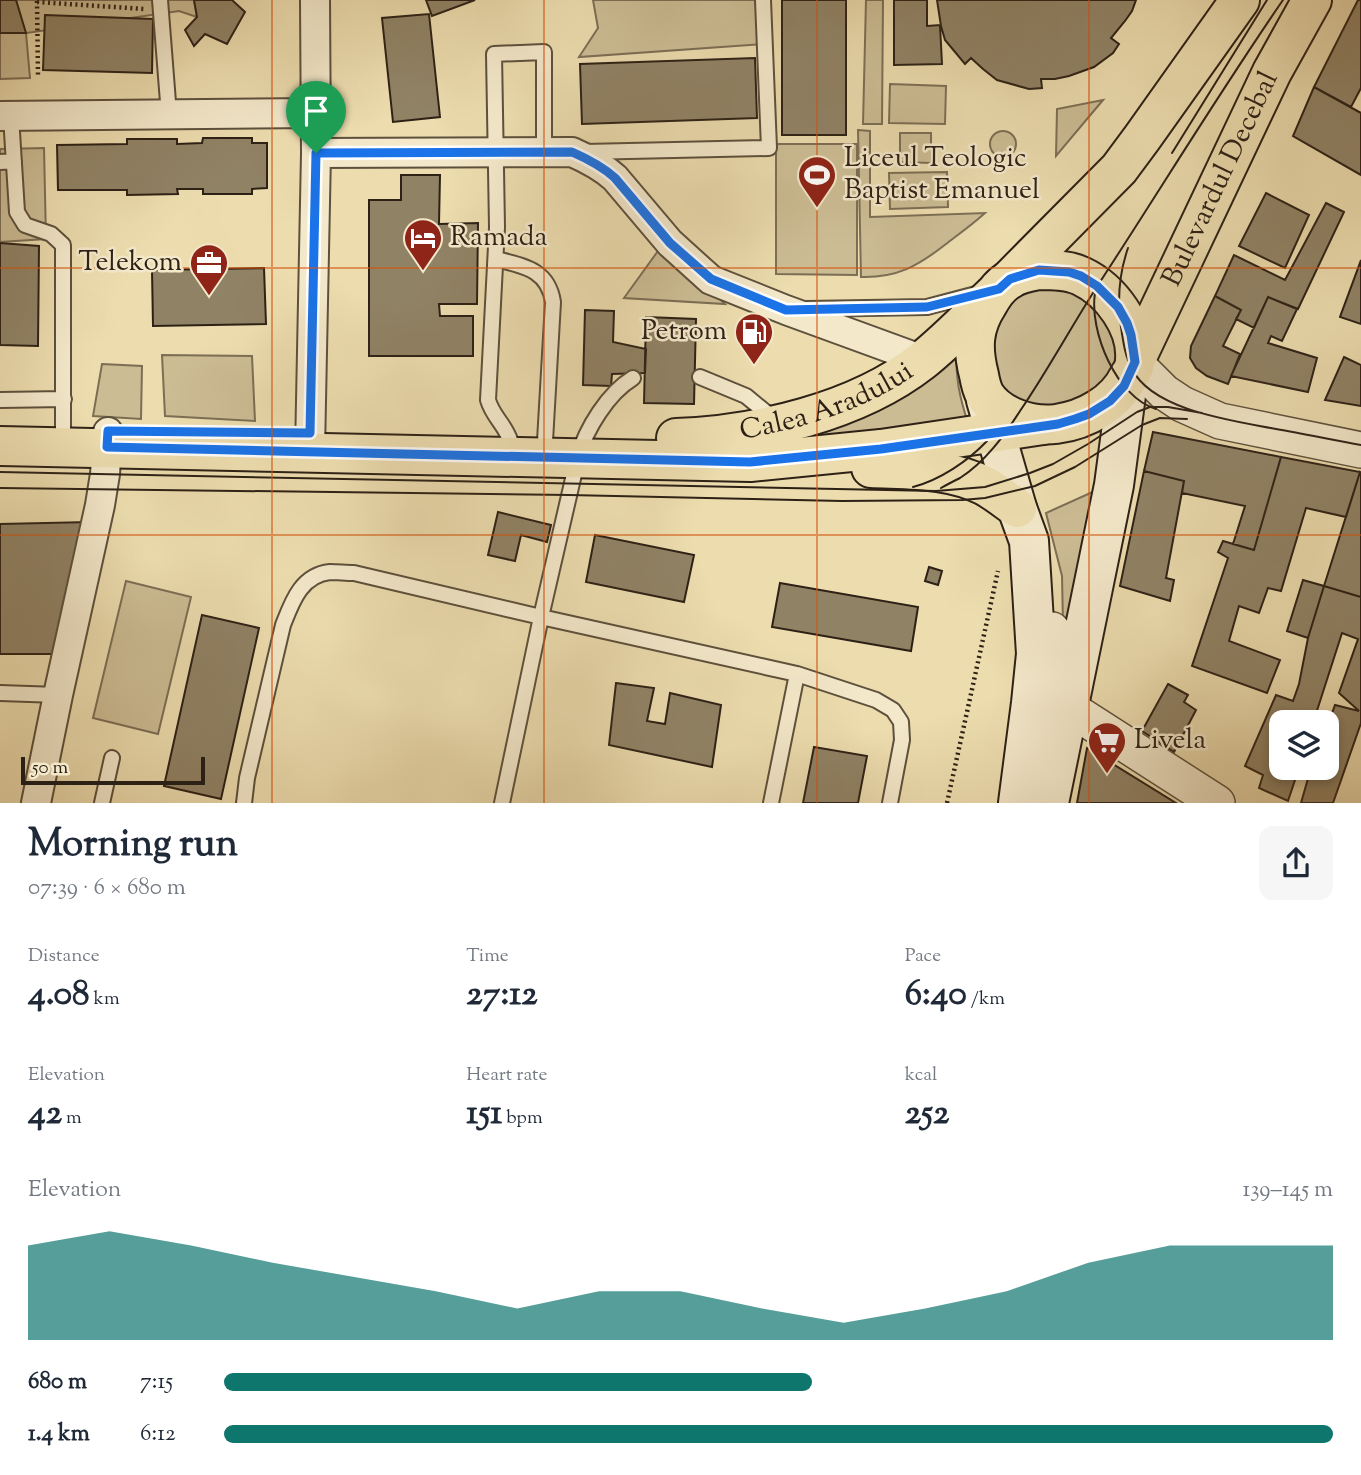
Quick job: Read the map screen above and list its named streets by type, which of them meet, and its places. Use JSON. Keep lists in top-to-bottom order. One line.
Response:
{"streets":{"main road":["Bulevardul Decebal","Calea Aradului"]},"crossings":[["Bulevardul Decebal","Calea Aradului"]],"places":{"sports":["Liceul Teologic Baptist Emanuel"],"hotel":["Ramada"],"office":["Telekom"],"fuel station":["Petrom"],"supermarket":["Livela"]},"scale_bar":"50 m","page":{"scale":"50 m","heading":["Morning run","07:39 · 6 × 680 m"],"stats":[["Distance","4.08 km"],["Time","27:12"],["Pace","6:40 /km"],["Elevation","42 m"],["Heart rate","151 bpm"],["kcal","252"]],"chart":["Elevation","139–145 m"],"list":[{"name":"680 m","note":"7:15"},{"name":"1.4 km","note":"6:12"}]}}
